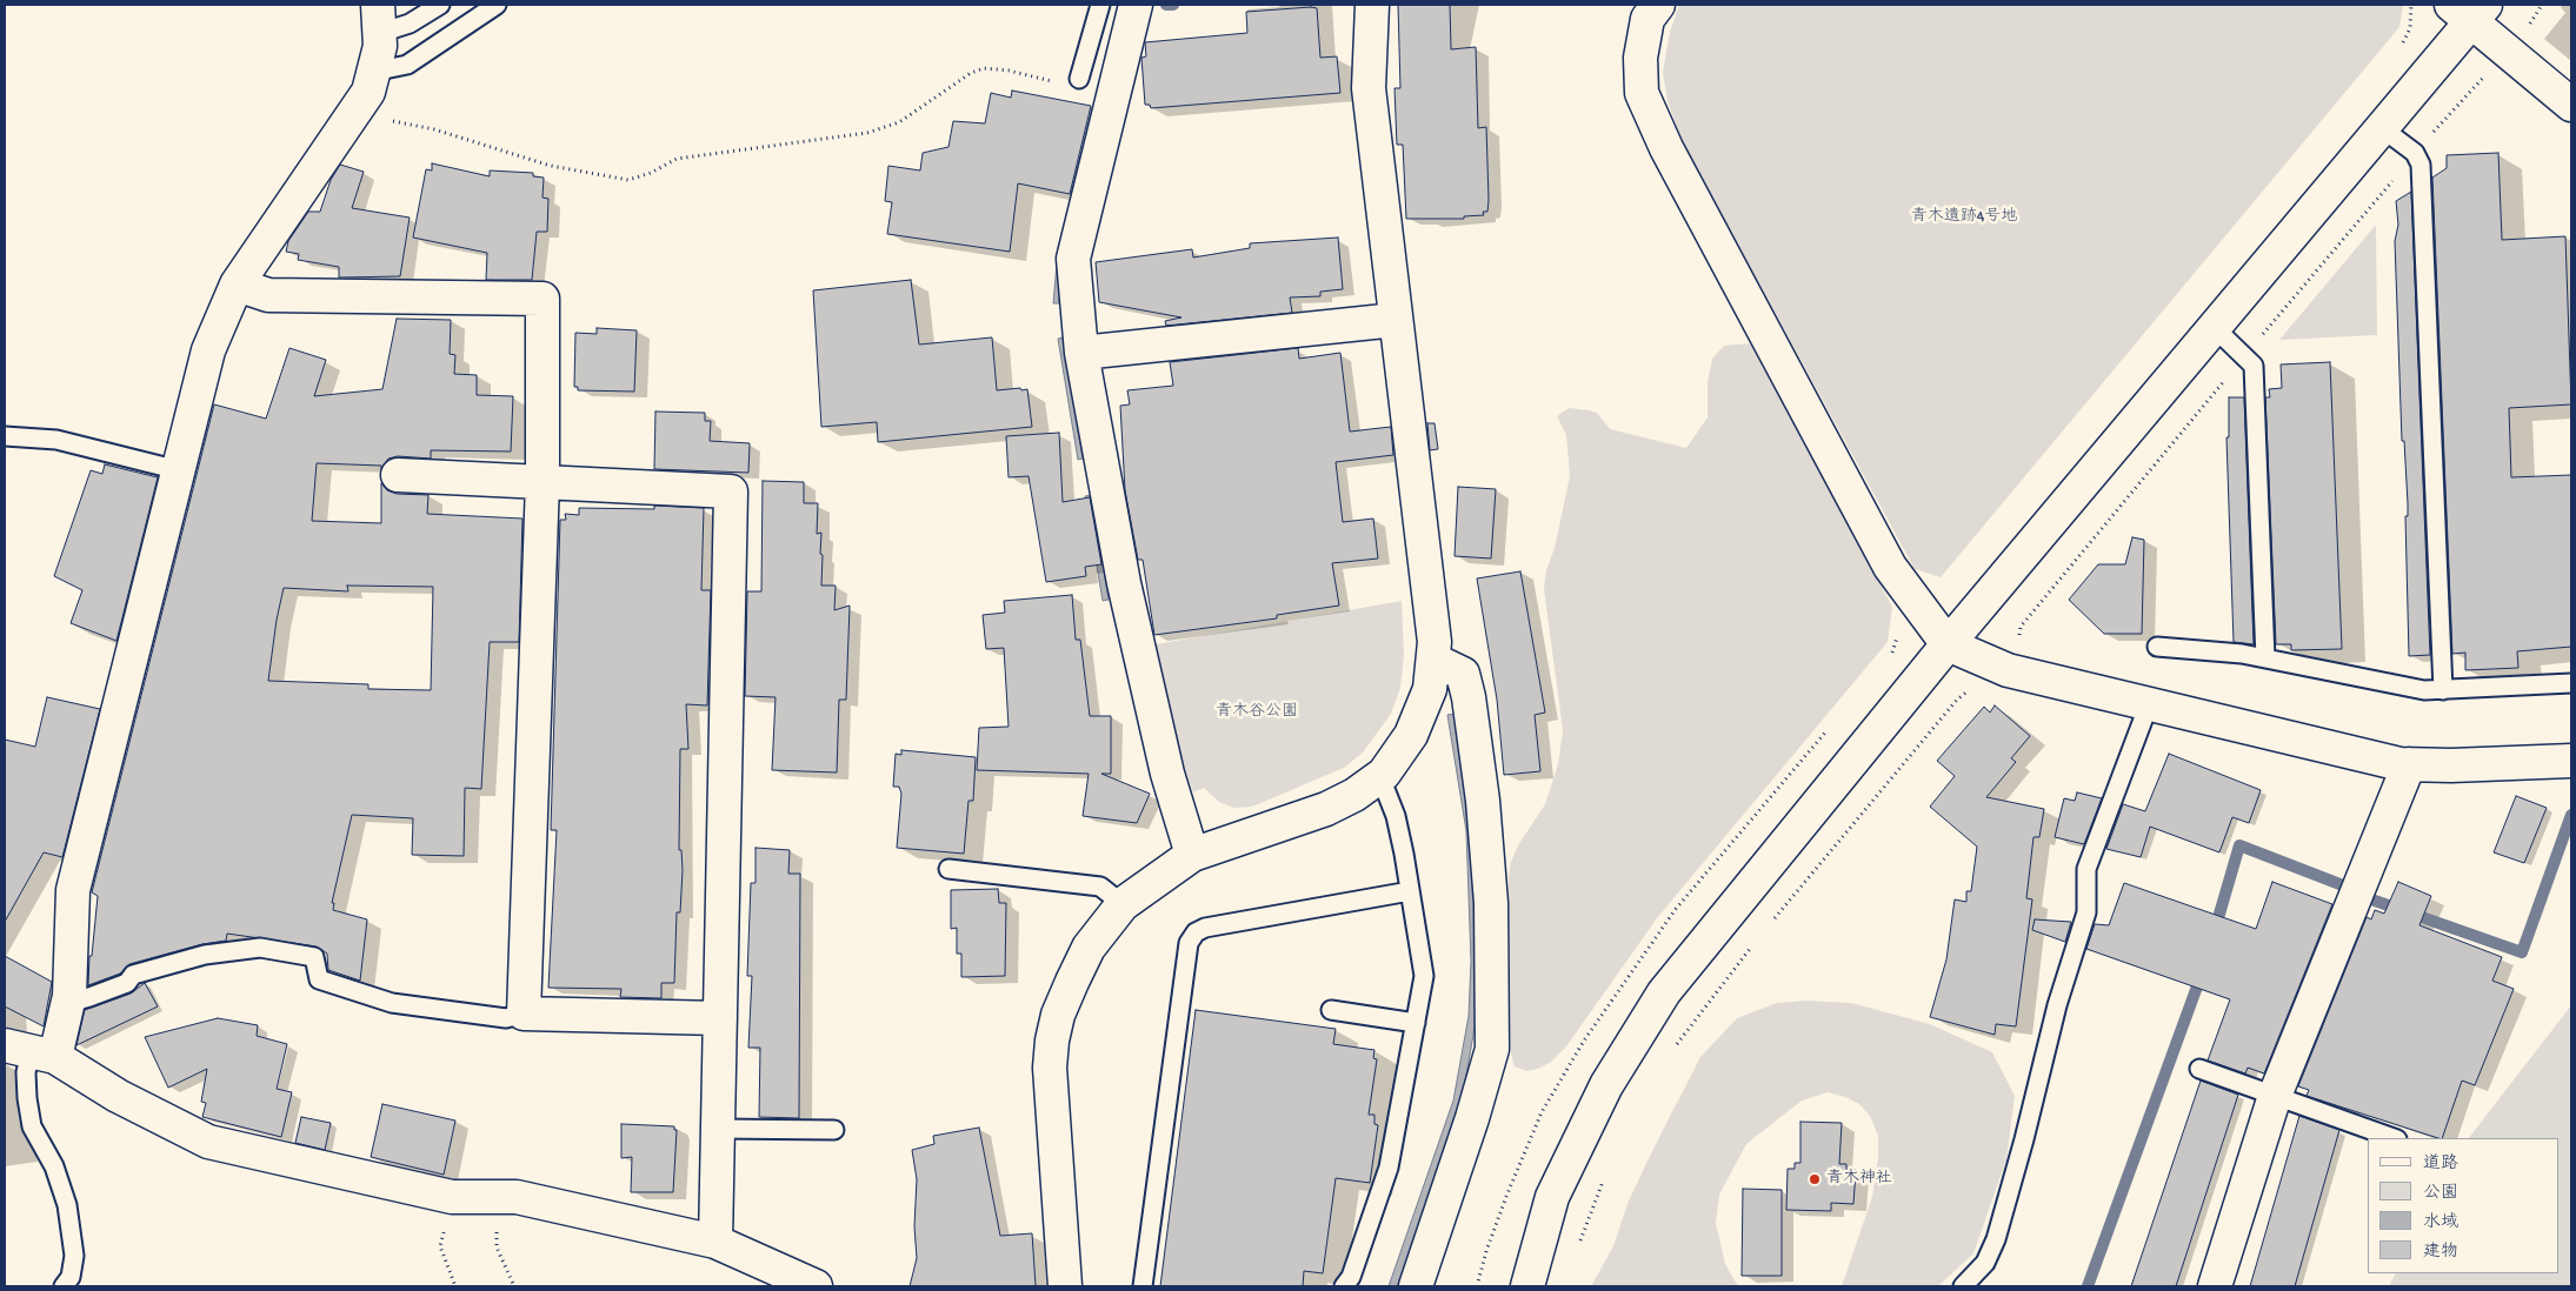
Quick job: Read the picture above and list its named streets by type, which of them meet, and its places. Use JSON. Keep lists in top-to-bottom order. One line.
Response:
{"parks":["青木遺跡4号地","青木谷公園"],"places":["青木神社"],"legend":["道路","公園","水域","建物"]}
